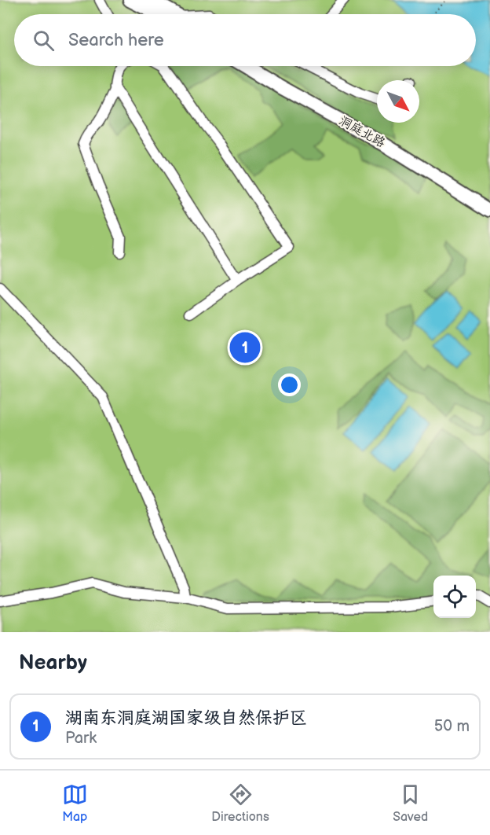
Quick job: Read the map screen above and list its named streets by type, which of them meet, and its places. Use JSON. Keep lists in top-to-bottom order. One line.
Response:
{"streets":{"main road":["洞庭北路"]},"north":"bottom right","page":{"search":"Search here","pins":"1","heading":"Nearby","list":[{"mark":"1","name":"湖南东洞庭湖国家级自然保护区","note":"Park","value":"50 m"}],"nav":["Map","Directions","Saved"]}}
